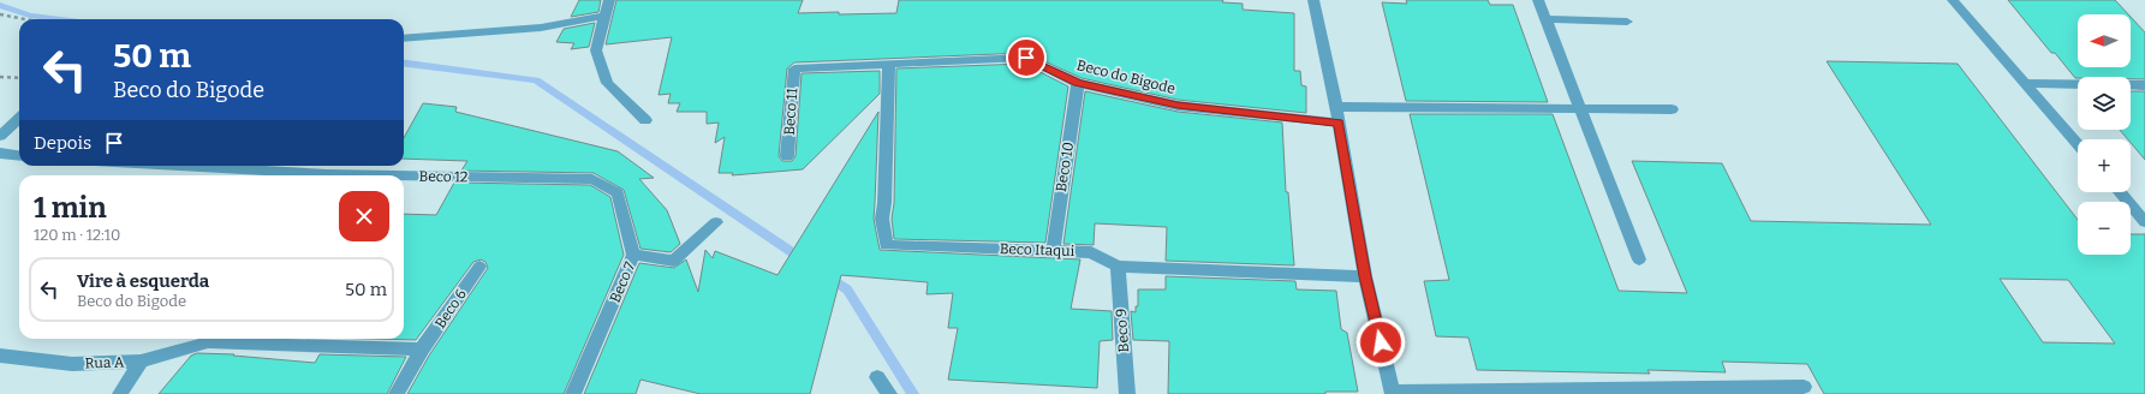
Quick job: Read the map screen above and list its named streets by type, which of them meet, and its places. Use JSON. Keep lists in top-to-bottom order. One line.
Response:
{"streets":{"street":["Beco do Bigode","Beco 11","Beco 10","Beco 12","Beco Itaqui","Beco 7","Beco 6","Beco 9","Rua A"]},"crossings":[["Beco do Bigode","Beco 11"],["Beco do Bigode","Beco 10"],["Beco do Bigode","Beco Itaqui"],["Beco 10","Beco Itaqui"],["Beco 12","Beco 7"],["Beco Itaqui","Beco 9"]],"north":"left","page":{"map_buttons":["+","−"],"turn":["50 m","Beco do Bigode"],"then":"Depois","heading":["1 min","120 m · 12:10"],"list":[{"name":"Vire à esquerda","note":"Beco do Bigode","value":"50 m"}]}}
